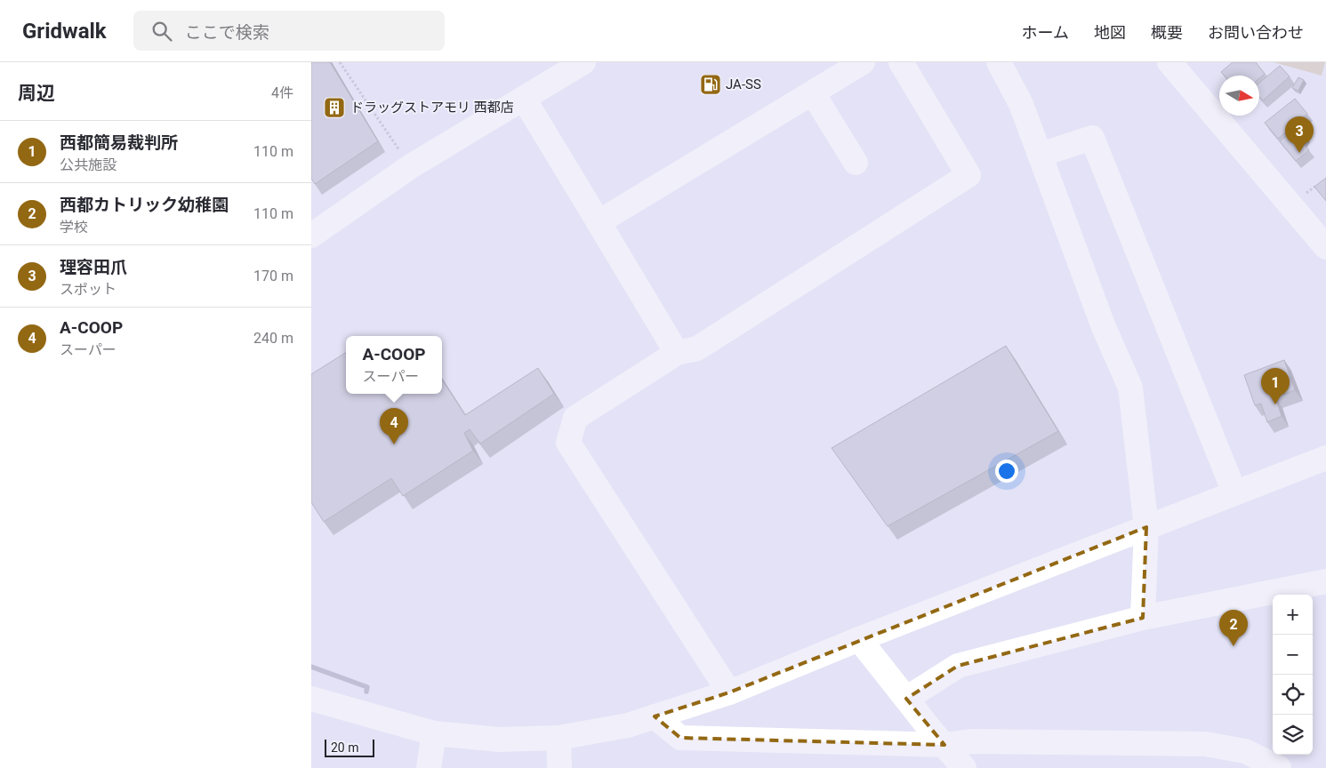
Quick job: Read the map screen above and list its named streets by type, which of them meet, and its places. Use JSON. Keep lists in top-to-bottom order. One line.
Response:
{"places":{"fuel station":["JA-SS"],"building":["ドラッグストアモリ 西都店"]},"scale_bar":"20 m","north":"right","page":{"header":"Gridwalk","search":"ここで検索","nav":["ホーム","地図","概要","お問い合わせ"],"heading":["周辺","4件"],"pins":["3","1","4","2"],"list":[{"mark":"1","name":"西都簡易裁判所","note":"公共施設","value":"110 m"},{"mark":"2","name":"西都カトリック幼稚園","note":"学校","value":"110 m"},{"mark":"3","name":"理容田爪","note":"スポット","value":"170 m"},{"mark":"4","name":"A-COOP","note":"スーパー","value":"240 m"}],"popup":["A-COOP","スーパー"],"map_buttons":["+","−"],"scale":"20 m"}}
